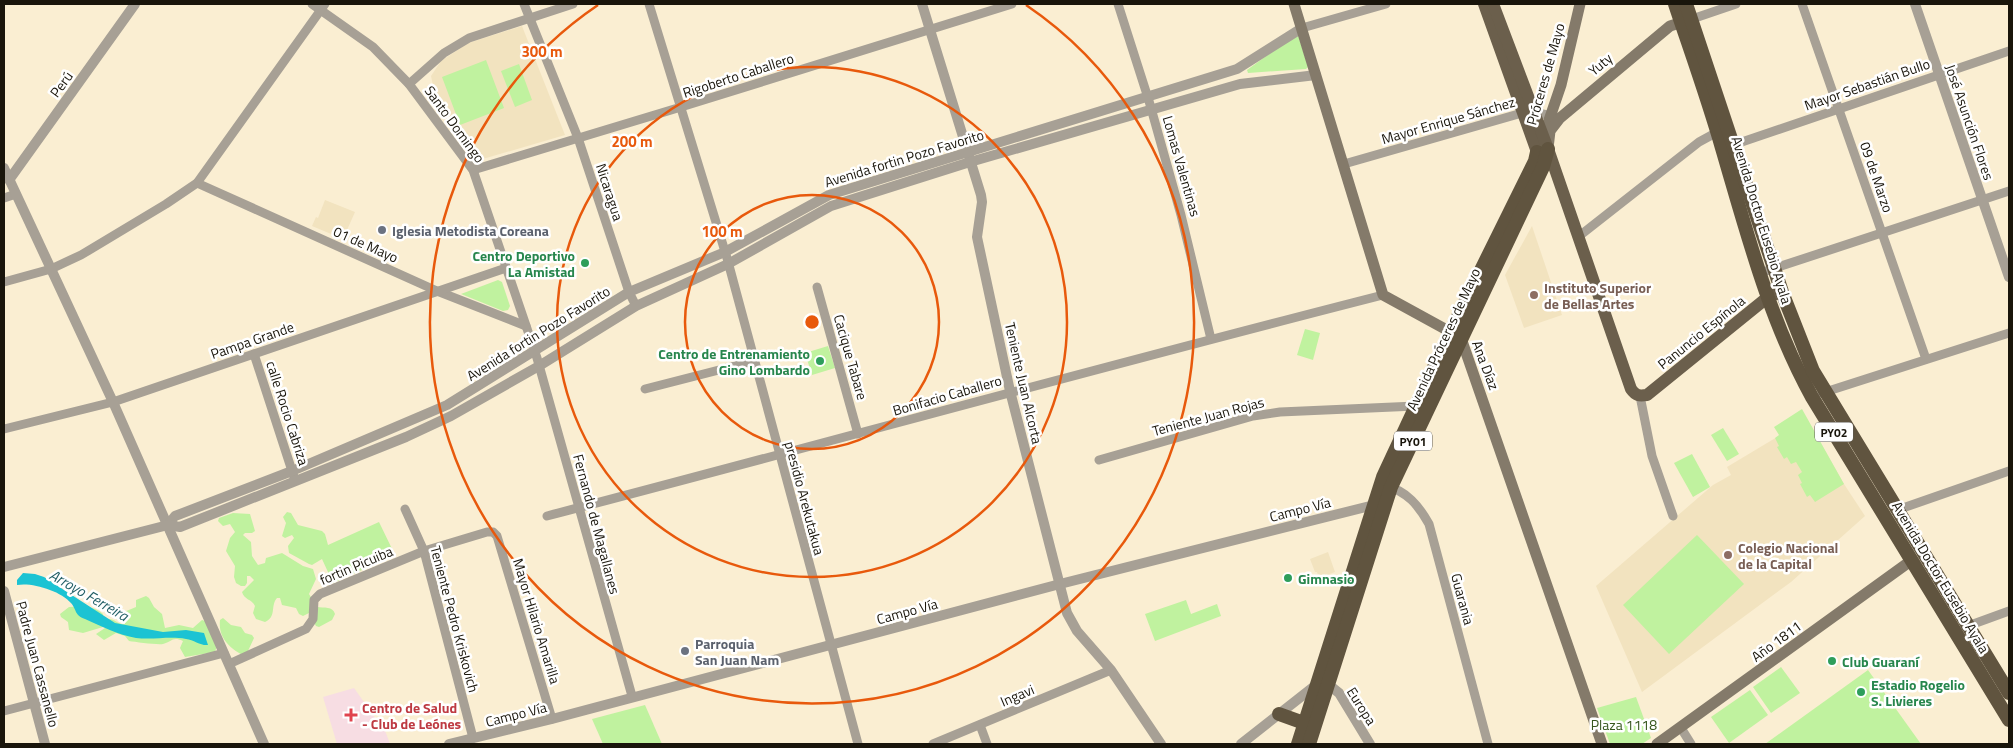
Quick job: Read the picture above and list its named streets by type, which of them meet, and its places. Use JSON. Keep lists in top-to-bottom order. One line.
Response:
{"streets":{"highway":["Avenida Doctor Eusebio Ayala","Avenida Próceres de Mayo","PY02","PY01"],"main road":["Yuty","Próceres de Mayo","Panuncio Espínola","Ana Díaz","Año 1811"],"street":["Rigoberto Caballero","Perú","Mayor Sebastián Bullo","Mayor Enrique Sánchez","José Asunción Flores","Santo Domingo","Avenida fortin Pozo Favorito","Lomas Valentinas","09 de Marzo","Nicaragua","01 de Mayo","Pampa Grande","Cacique Tabare","Teniente Juan Alcorta","Bonifacio Caballero","calle Rocio Cabriza","Teniente Juan Rojas","presidio Arekutakua","Campo Vía","Fernando de Magallanes","fortin Picuiba","Guarania","Teniente Pedro Kriskovich","Mayor Hilario Amarilla","Padre Juan Cassanello","Ingavi","Europa"]},"crossings":[["Yuty","Próceres de Mayo"],["Yuty","Mayor Enrique Sánchez"],["Yuty","Avenida Doctor Eusebio Ayala"],["Yuty","Avenida Próceres de Mayo"],["Próceres de Mayo","Mayor Enrique Sánchez"],["Rigoberto Caballero","Santo Domingo"],["Rigoberto Caballero","Nicaragua"],["Rigoberto Caballero","Teniente Juan Alcorta"],["Rigoberto Caballero","presidio Arekutakua"],["Mayor Sebastián Bullo","José Asunción Flores"],["Mayor Sebastián Bullo","09 de Marzo"],["Mayor Sebastián Bullo","Avenida Doctor Eusebio Ayala"],["Santo Domingo","Avenida fortin Pozo Favorito"],["Santo Domingo","01 de Mayo"],["Santo Domingo","Pampa Grande"],["Santo Domingo","Fernando de Magallanes"],["Avenida fortin Pozo Favorito","Lomas Valentinas"],["Avenida fortin Pozo Favorito","Nicaragua"],["Avenida fortin Pozo Favorito","Teniente Juan Alcorta"],["Avenida fortin Pozo Favorito","calle Rocio Cabriza"],["Avenida fortin Pozo Favorito","presidio Arekutakua"],["Avenida fortin Pozo Favorito","Fernando de Magallanes"],["Lomas Valentinas","Bonifacio Caballero"],["Avenida Doctor Eusebio Ayala","Panuncio Espínola"],["Avenida Doctor Eusebio Ayala","Año 1811"],["01 de Mayo","Pampa Grande"],["Avenida Próceres de Mayo","Ana Díaz"],["Avenida Próceres de Mayo","Teniente Juan Rojas"],["Avenida Próceres de Mayo","Campo Vía"],["Avenida Próceres de Mayo","Guarania"],["Avenida Próceres de Mayo","Europa"],["Pampa Grande","calle Rocio Cabriza"],["Cacique Tabare","Bonifacio Caballero"],["Teniente Juan Alcorta","Bonifacio Caballero"],["Teniente Juan Alcorta","Campo Vía"],["Teniente Juan Alcorta","Ingavi"],["Bonifacio Caballero","presidio Arekutakua"],["Bonifacio Caballero","Fernando de Magallanes"],["presidio Arekutakua","Campo Vía"],["Campo Vía","Fernando de Magallanes"],["Campo Vía","Teniente Pedro Kriskovich"],["Campo Vía","Mayor Hilario Amarilla"],["fortin Picuiba","Teniente Pedro Kriskovich"],["fortin Picuiba","Mayor Hilario Amarilla"]],"water":["Arroyo Ferreira"],"parks":["Plaza 1118"],"places":{"other":["Iglesia Metodista Coreana","Centro Deportivo La Amistad","Instituto Superior de Bellas Artes","Centro de Entrenamiento Gino Lombardo","Colegio Nacional de la Capital","Gimnasio","Parroquia San Juan Nam","Club Guaraní","Estadio Rogelio S. Livieres"],"health":["Centro de Salud - Club de Leónes"]},"rings":["300 m","200 m","100 m"]}
